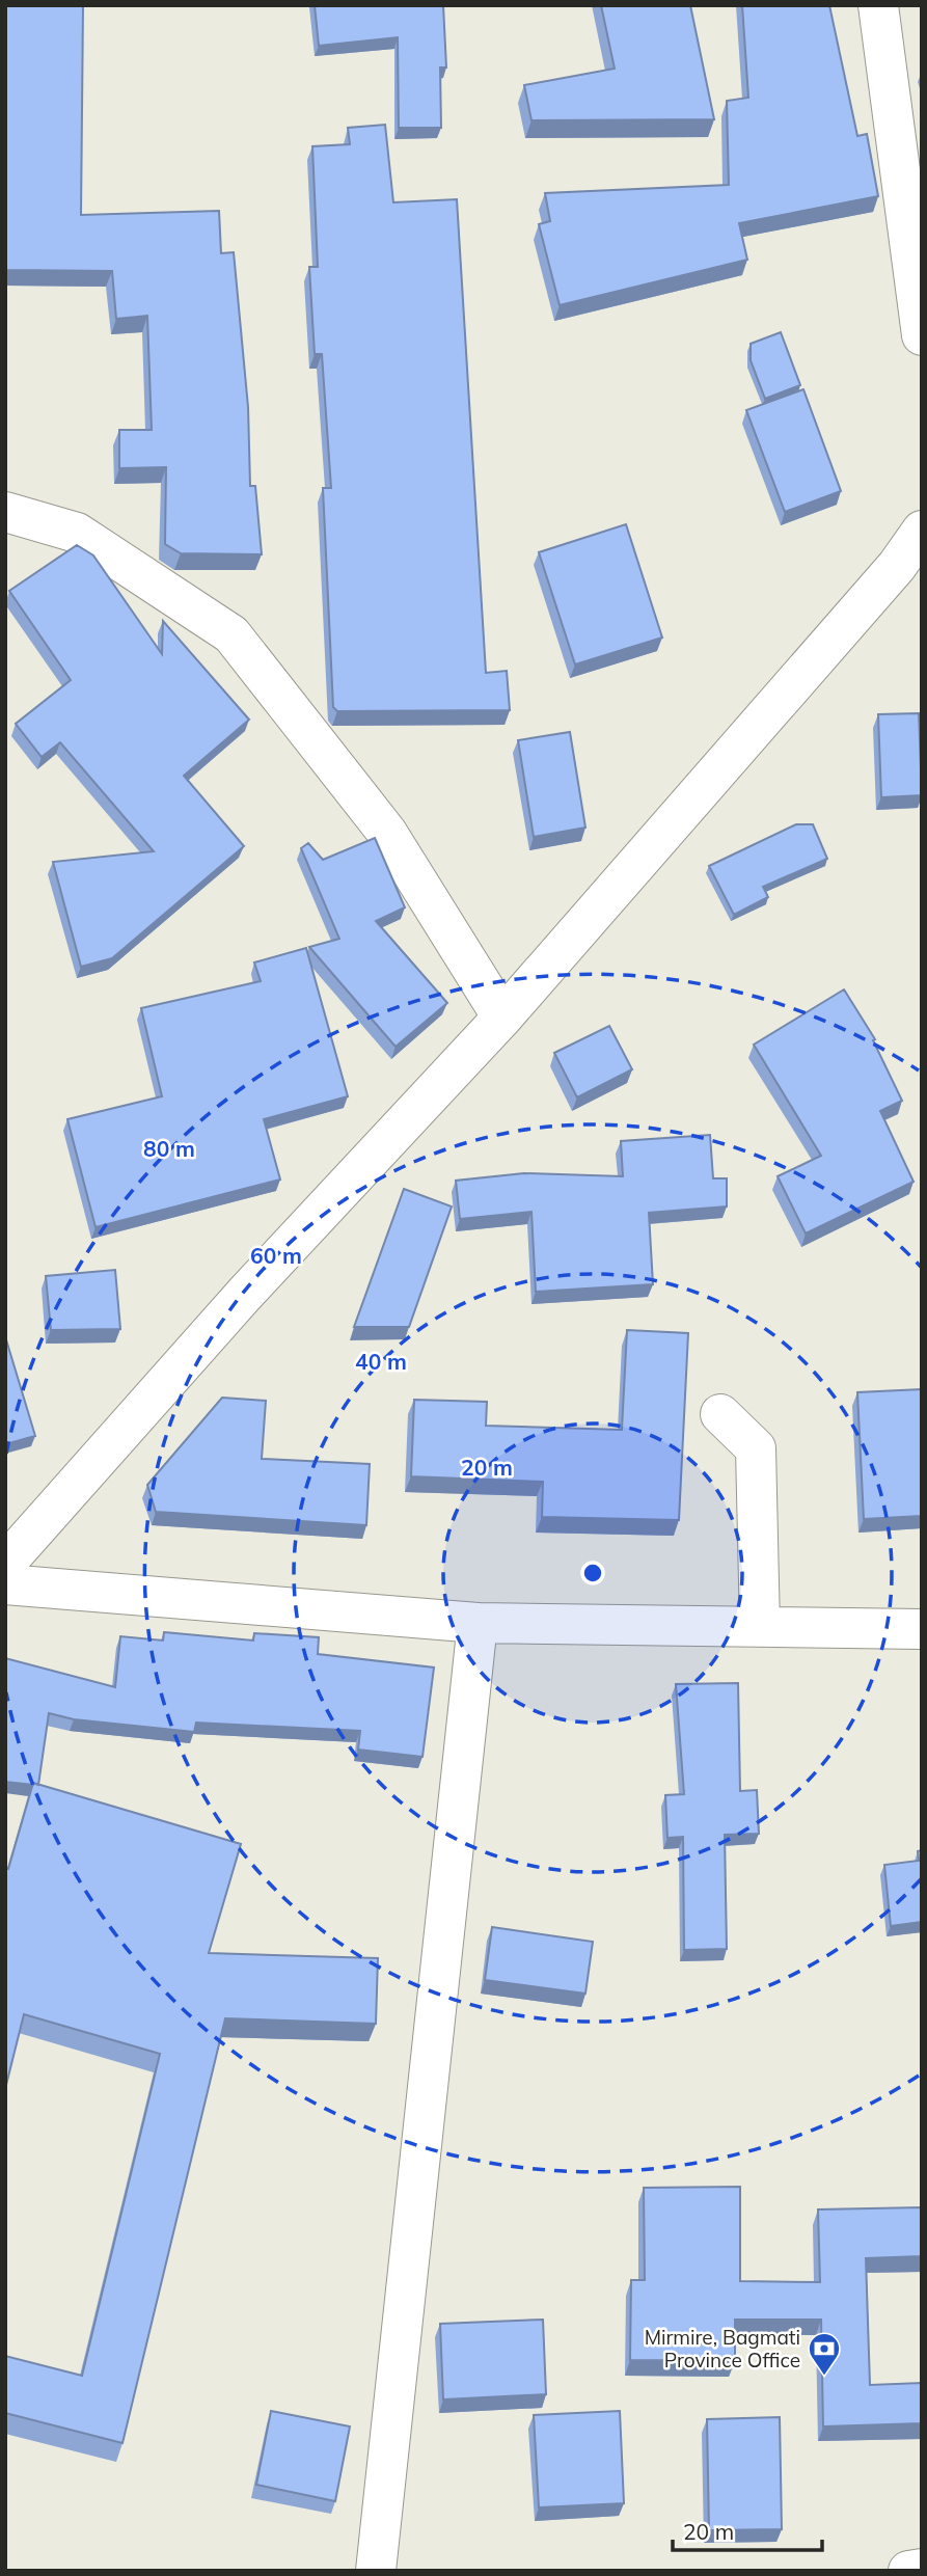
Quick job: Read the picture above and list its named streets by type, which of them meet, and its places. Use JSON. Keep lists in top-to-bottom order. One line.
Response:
{"places":{"bank":["Mirmire, Bagmati Province Office"]},"scale_bar":"20 m","rings":["80 m","60 m","40 m","20 m"]}
